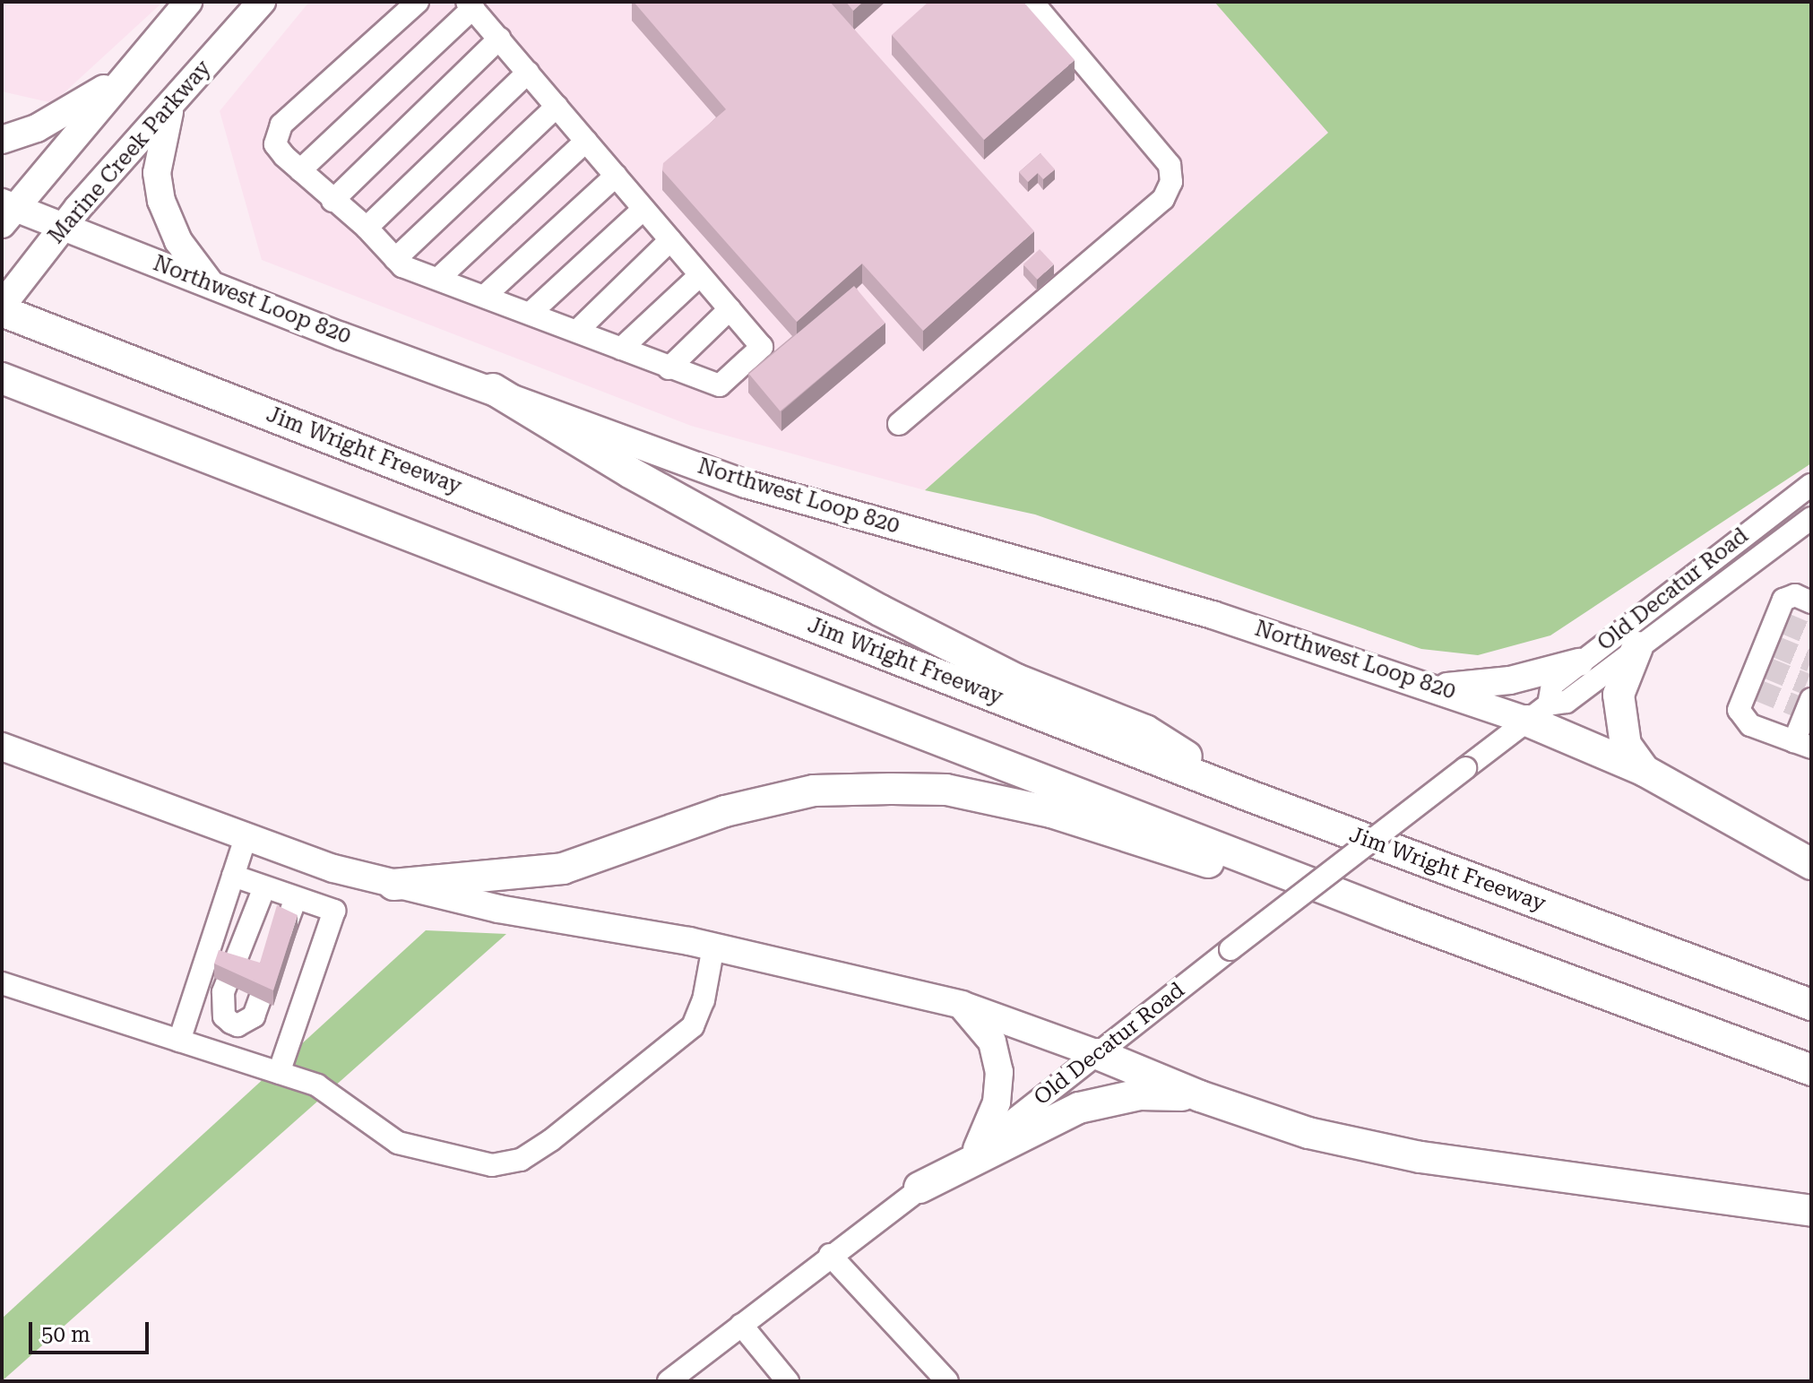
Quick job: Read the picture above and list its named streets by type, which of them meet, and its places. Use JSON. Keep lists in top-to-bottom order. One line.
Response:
{"streets":{"highway":["Jim Wright Freeway"],"main road":["Marine Creek Parkway","Northwest Loop 820"],"street":["Old Decatur Road"]},"crossings":[["Marine Creek Parkway","Northwest Loop 820"],["Marine Creek Parkway","Jim Wright Freeway"],["Northwest Loop 820","Old Decatur Road"]],"scale_bar":"50 m"}
